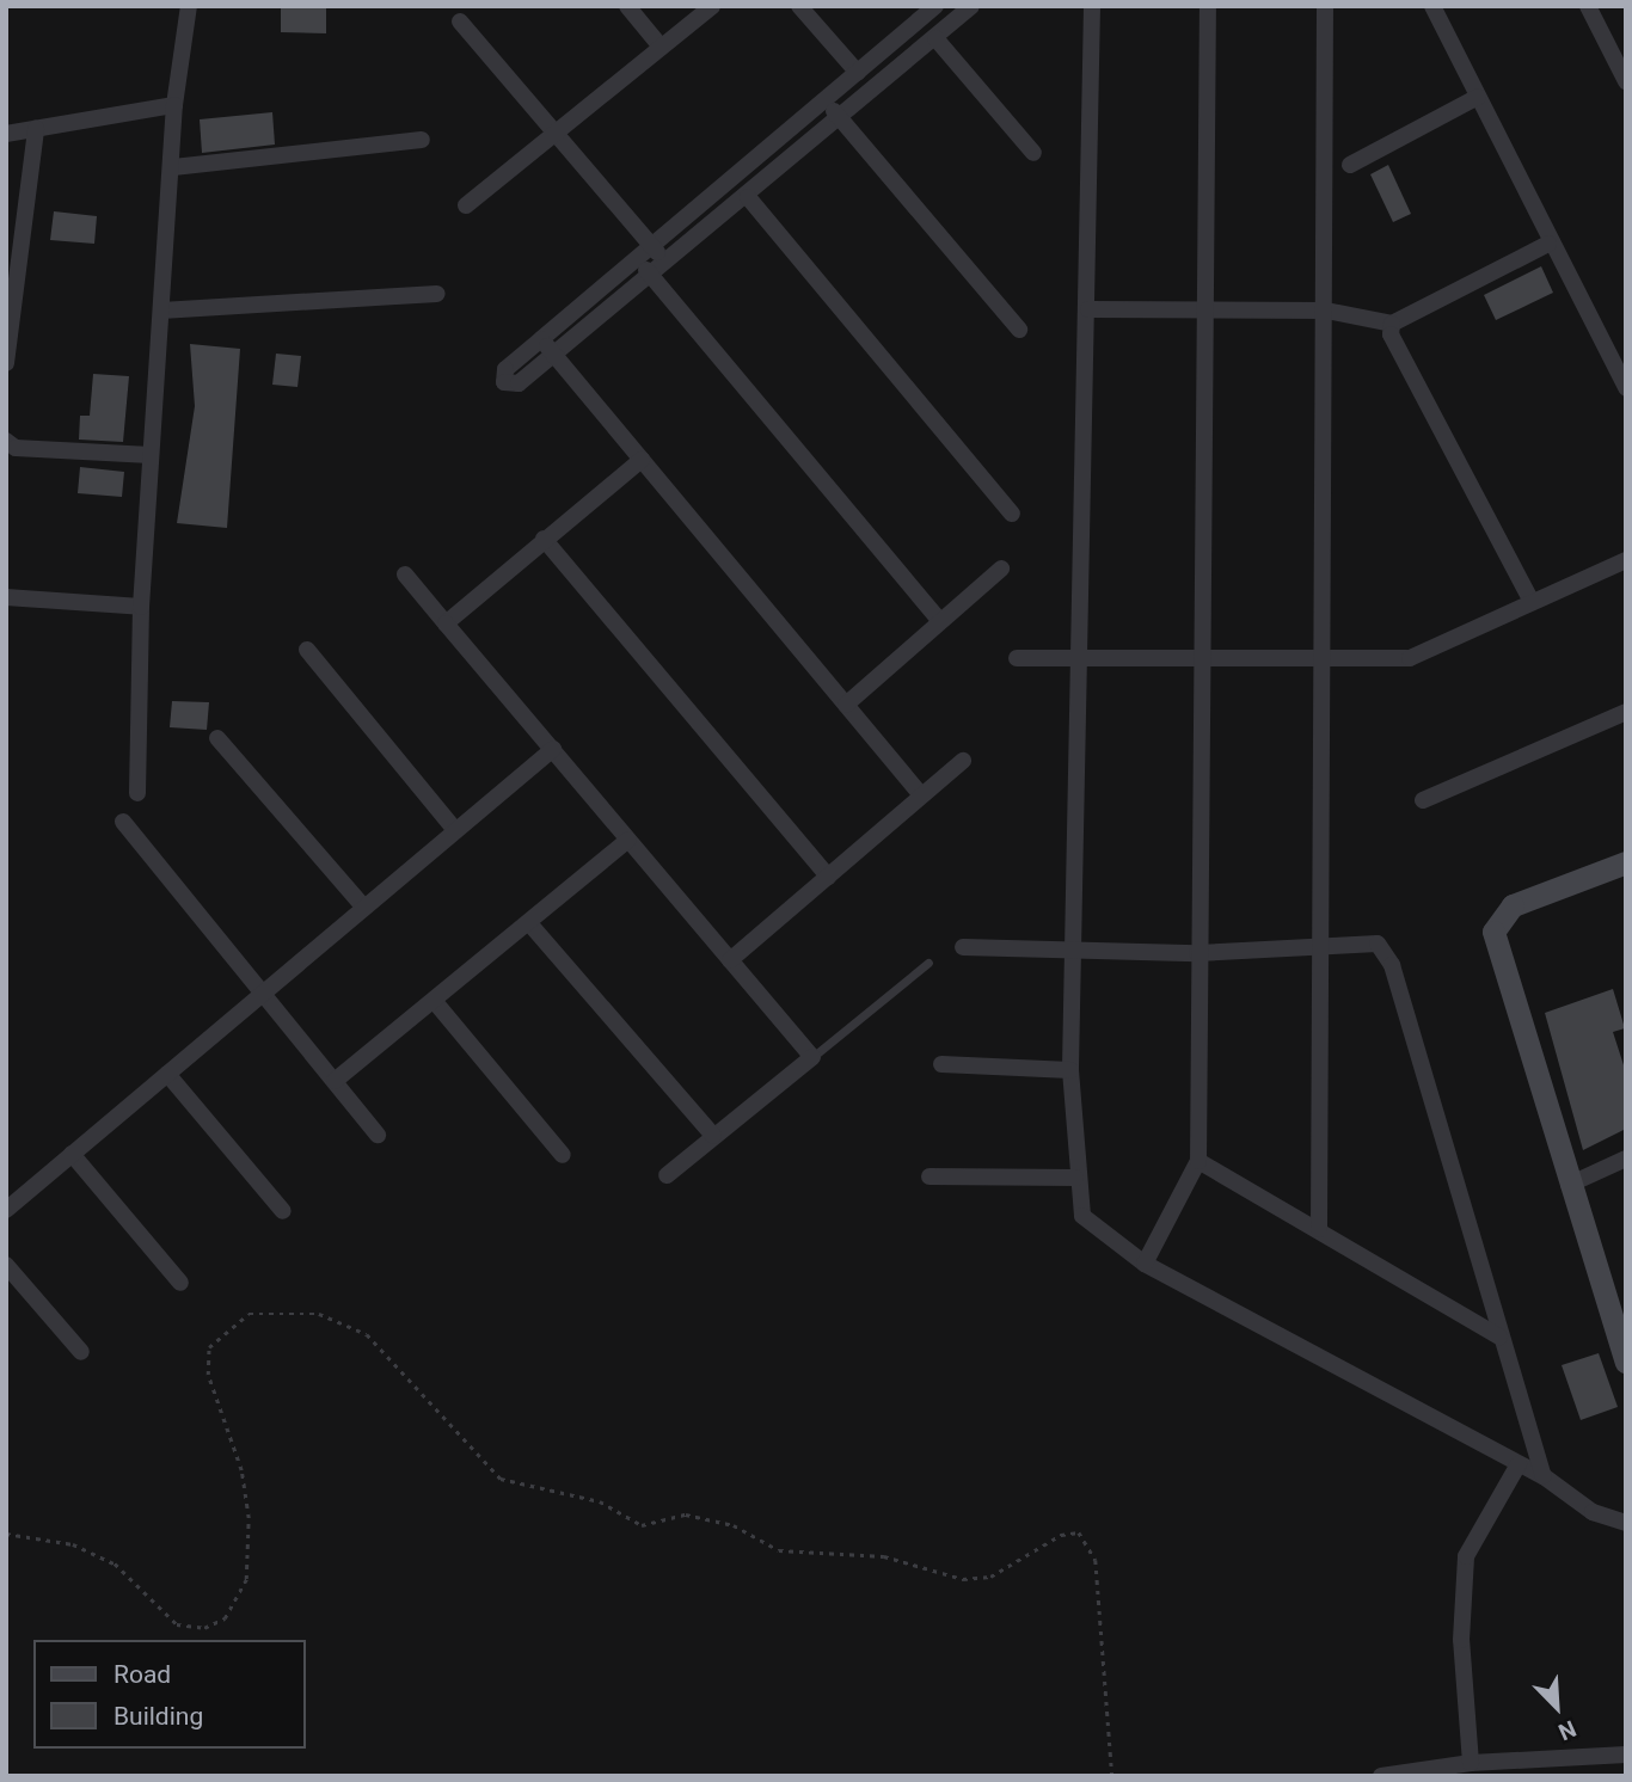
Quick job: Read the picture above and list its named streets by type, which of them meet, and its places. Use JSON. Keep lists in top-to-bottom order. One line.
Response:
{"legend":["Road","Building"],"north":"bottom right"}
